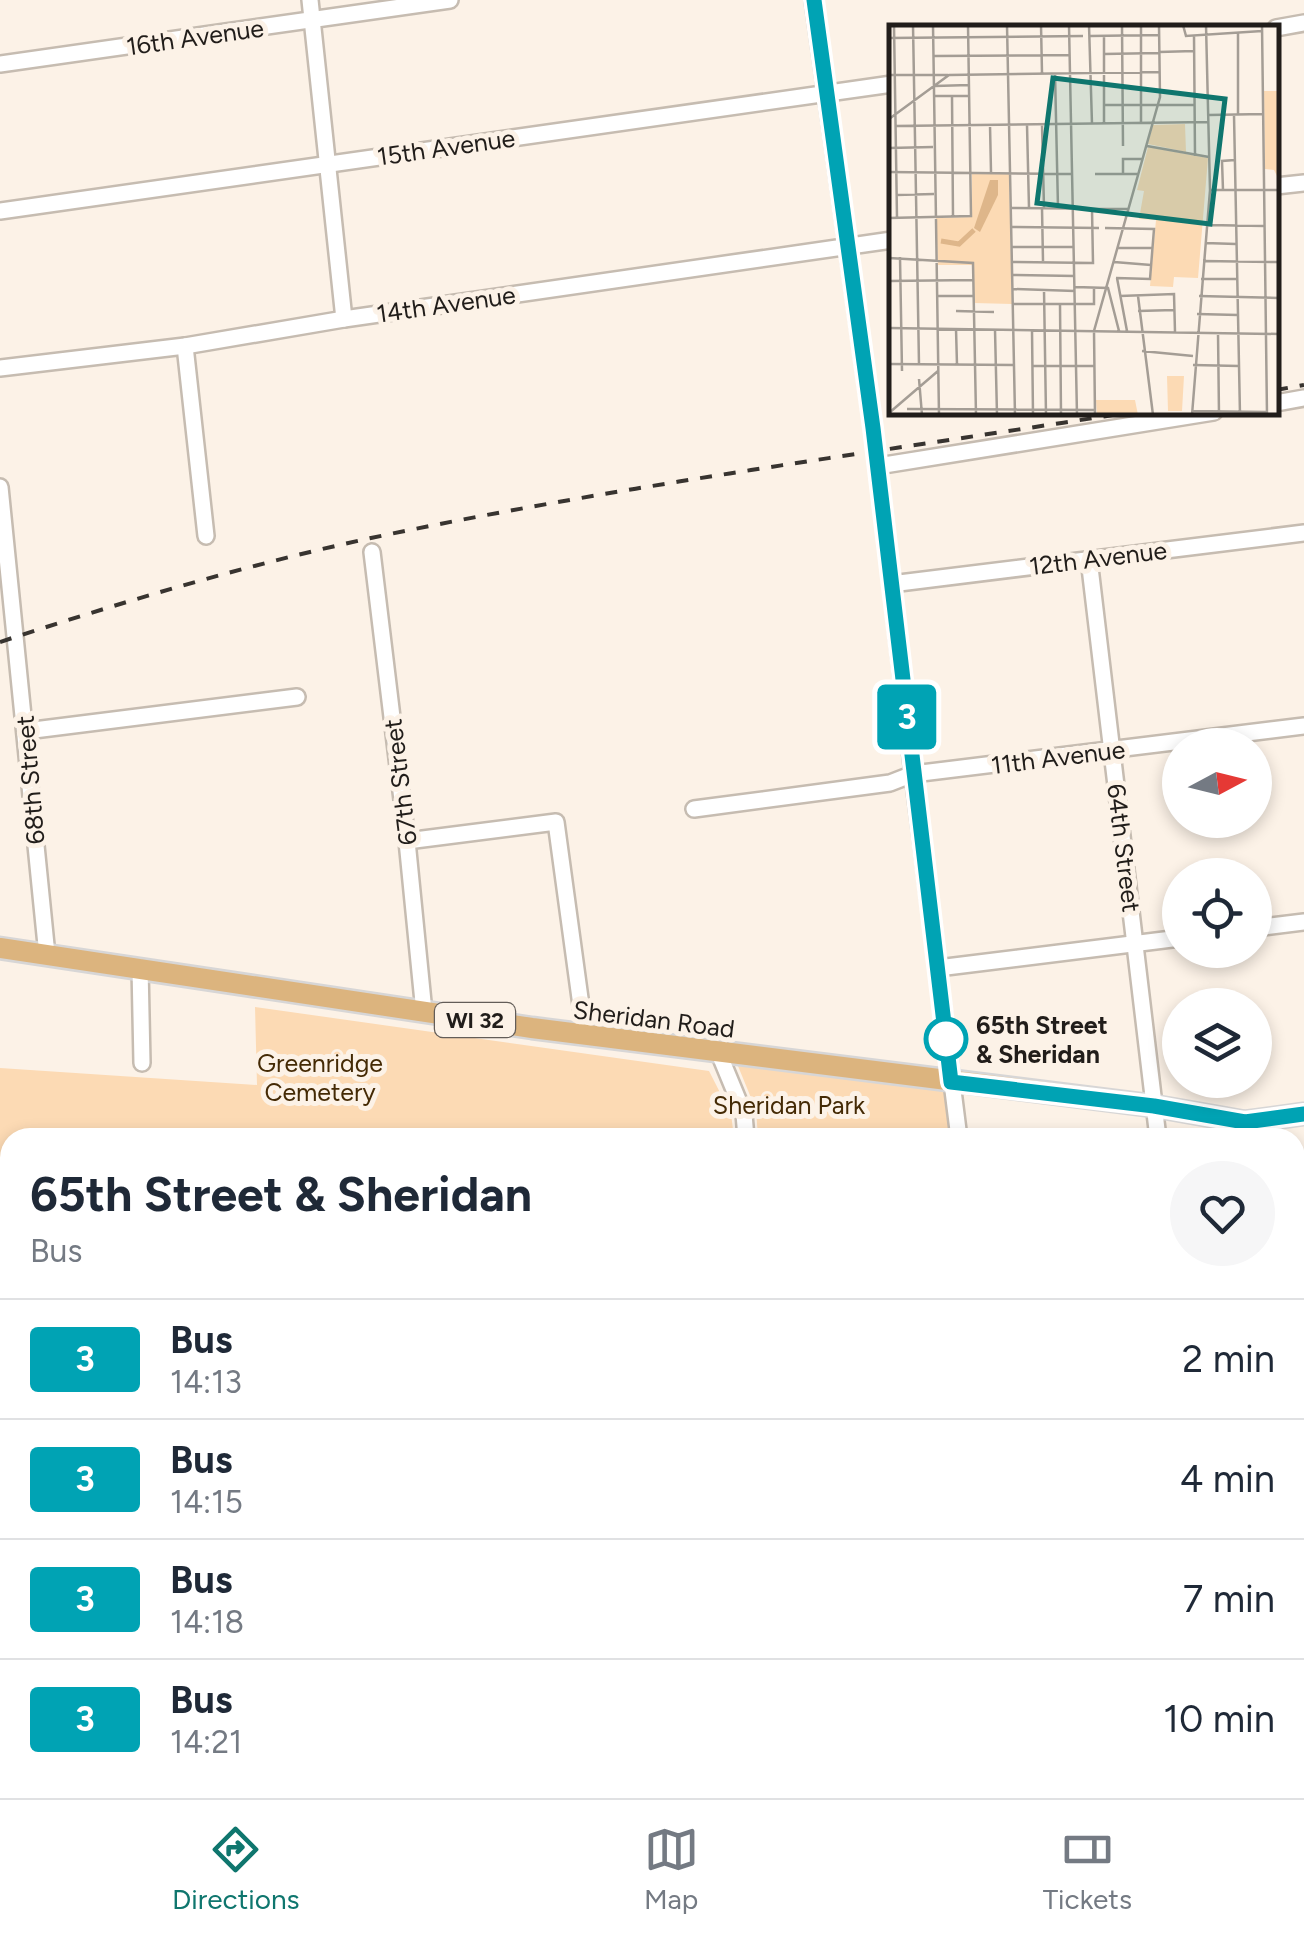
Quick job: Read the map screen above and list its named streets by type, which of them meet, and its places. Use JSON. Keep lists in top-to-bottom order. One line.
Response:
{"streets":{"main road":["Sheridan Road","WI 32"],"street":["16th Avenue","15th Avenue","14th Avenue","12th Avenue","11th Avenue","68th Street","67th Street","64th Street"]},"crossings":[["12th Avenue","64th Street"],["11th Avenue","64th Street"],["68th Street","Sheridan Road"],["67th Street","Sheridan Road"],["64th Street","Sheridan Road"]],"parks":["Greenridge Cemetery","Sheridan Park"],"places":["65th Street & Sheridan"],"lines":["bus line 3"],"north":"right","page":{"on_map":"3","heading":["65th Street & Sheridan","Bus"],"list":[{"mark":"3","name":"Bus","note":"14:13","value":"2 min"},{"mark":"3","name":"Bus","note":"14:15","value":"4 min"},{"mark":"3","name":"Bus","note":"14:18","value":"7 min"},{"mark":"3","name":"Bus","note":"14:21","value":"10 min"}],"tabs":["Directions","Map","Tickets"]}}
